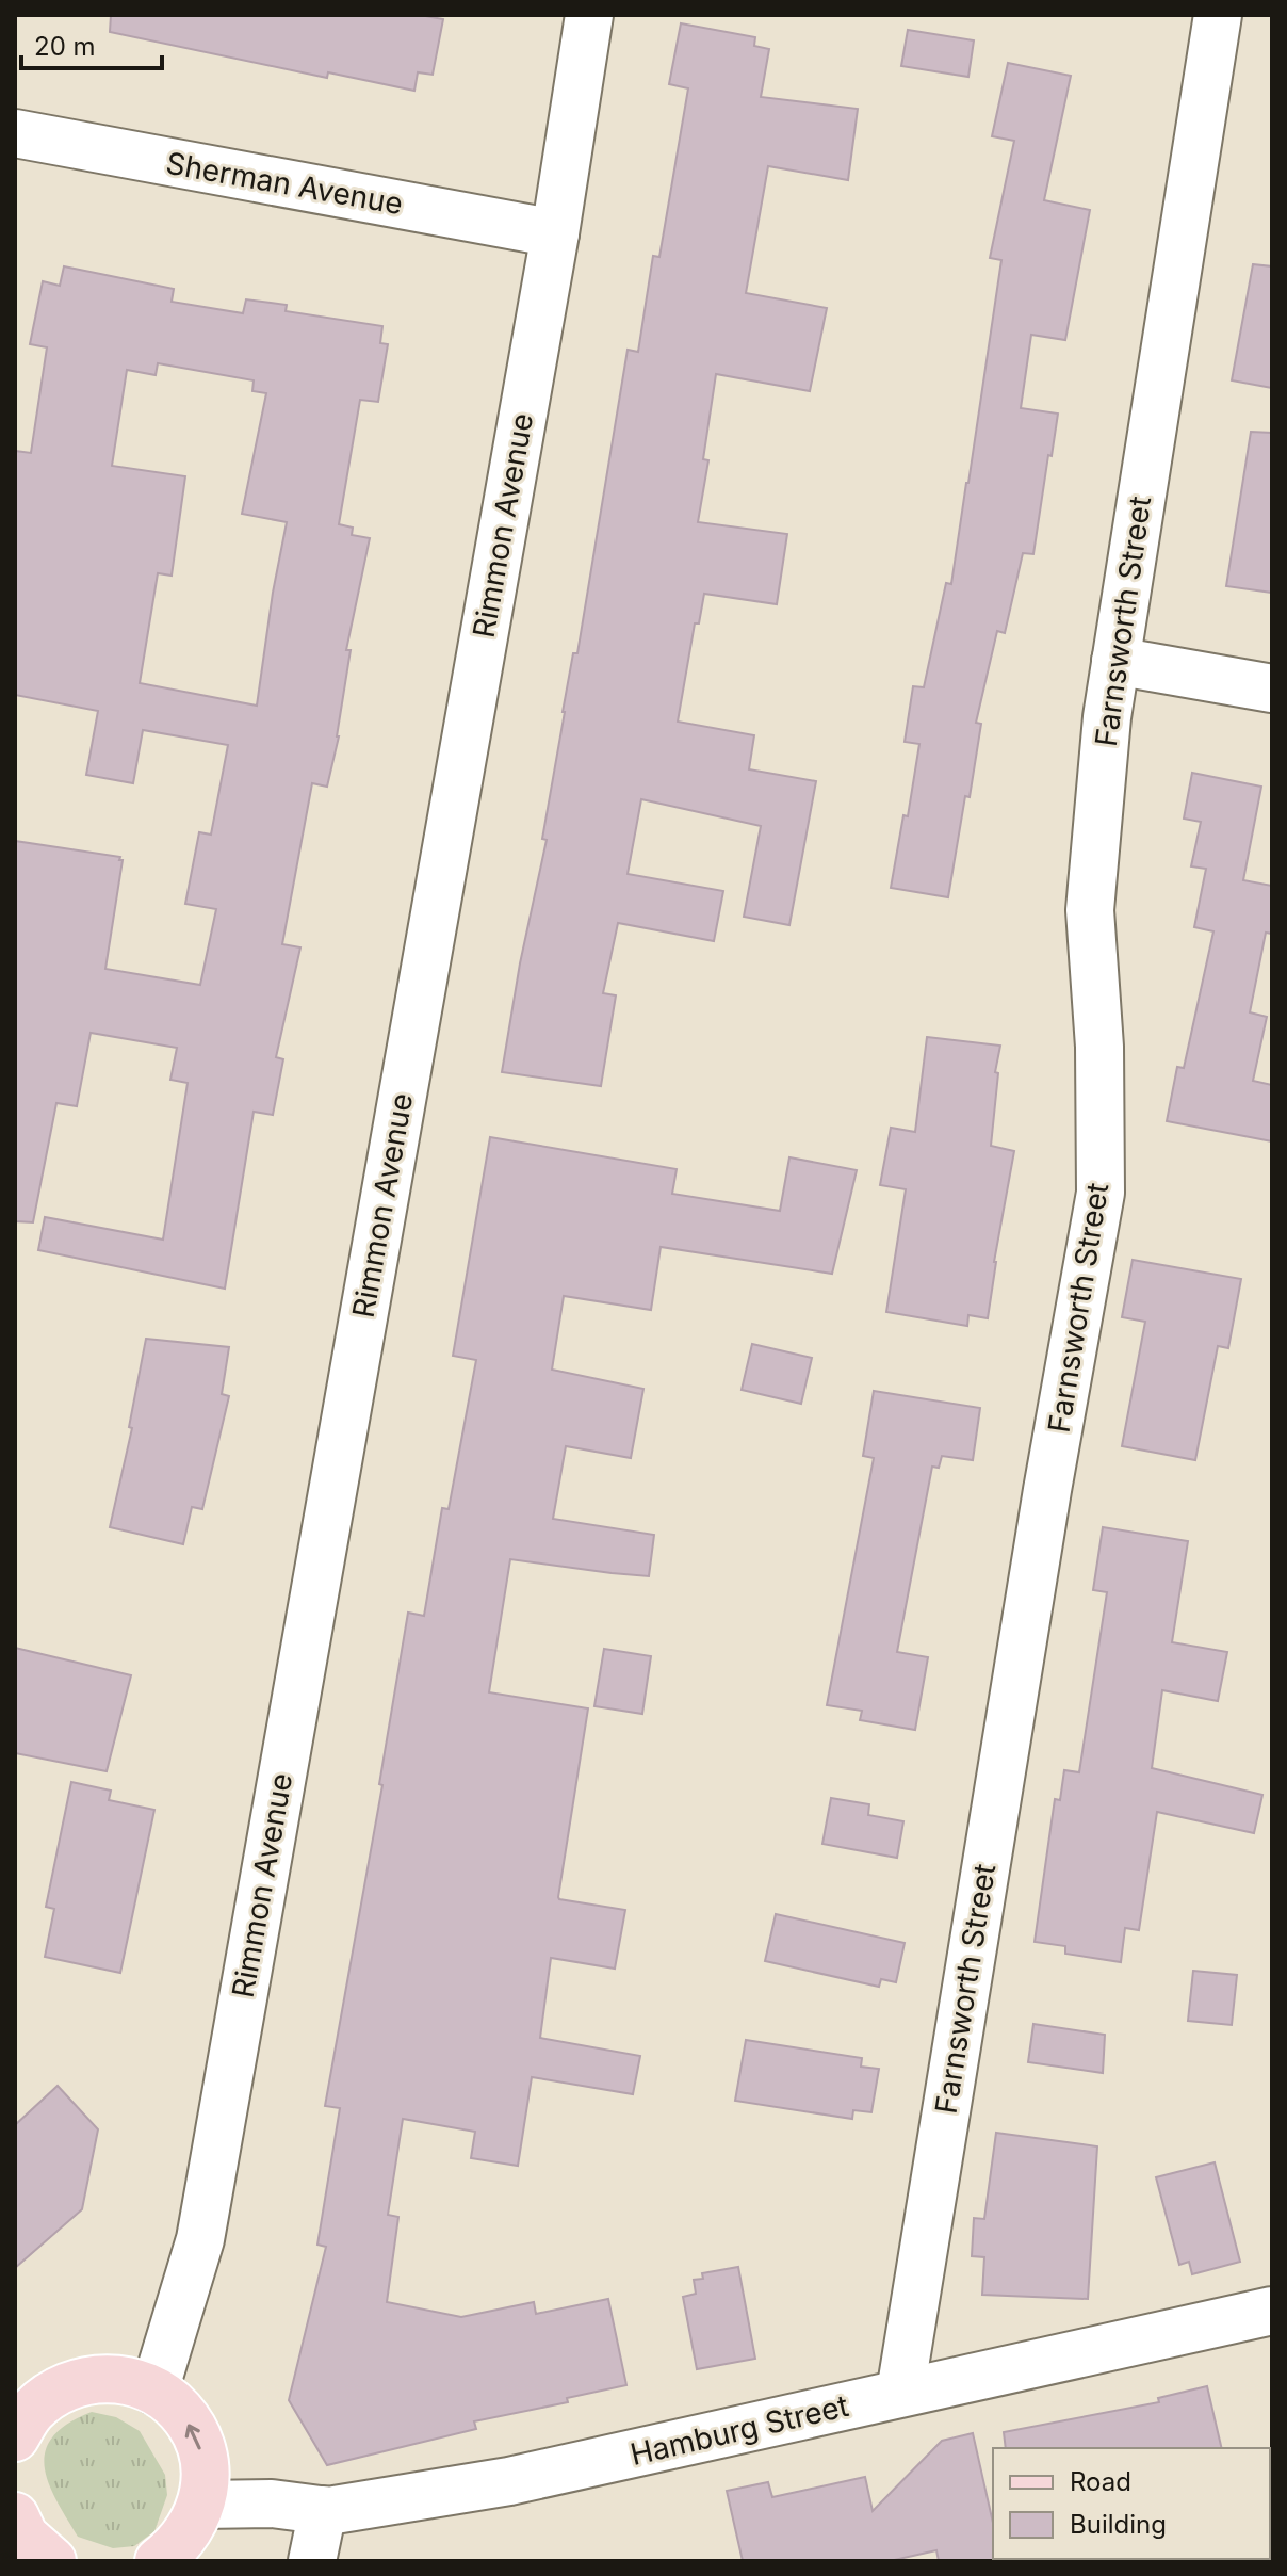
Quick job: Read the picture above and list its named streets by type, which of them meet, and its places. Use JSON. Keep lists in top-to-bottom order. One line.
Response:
{"streets":{"street":["Sherman Avenue","Rimmon Avenue","Farnsworth Street","Hamburg Street"]},"crossings":[["Sherman Avenue","Rimmon Avenue"],["Farnsworth Street","Hamburg Street"]],"legend":["Road","Building"],"scale_bar":"20 m"}
